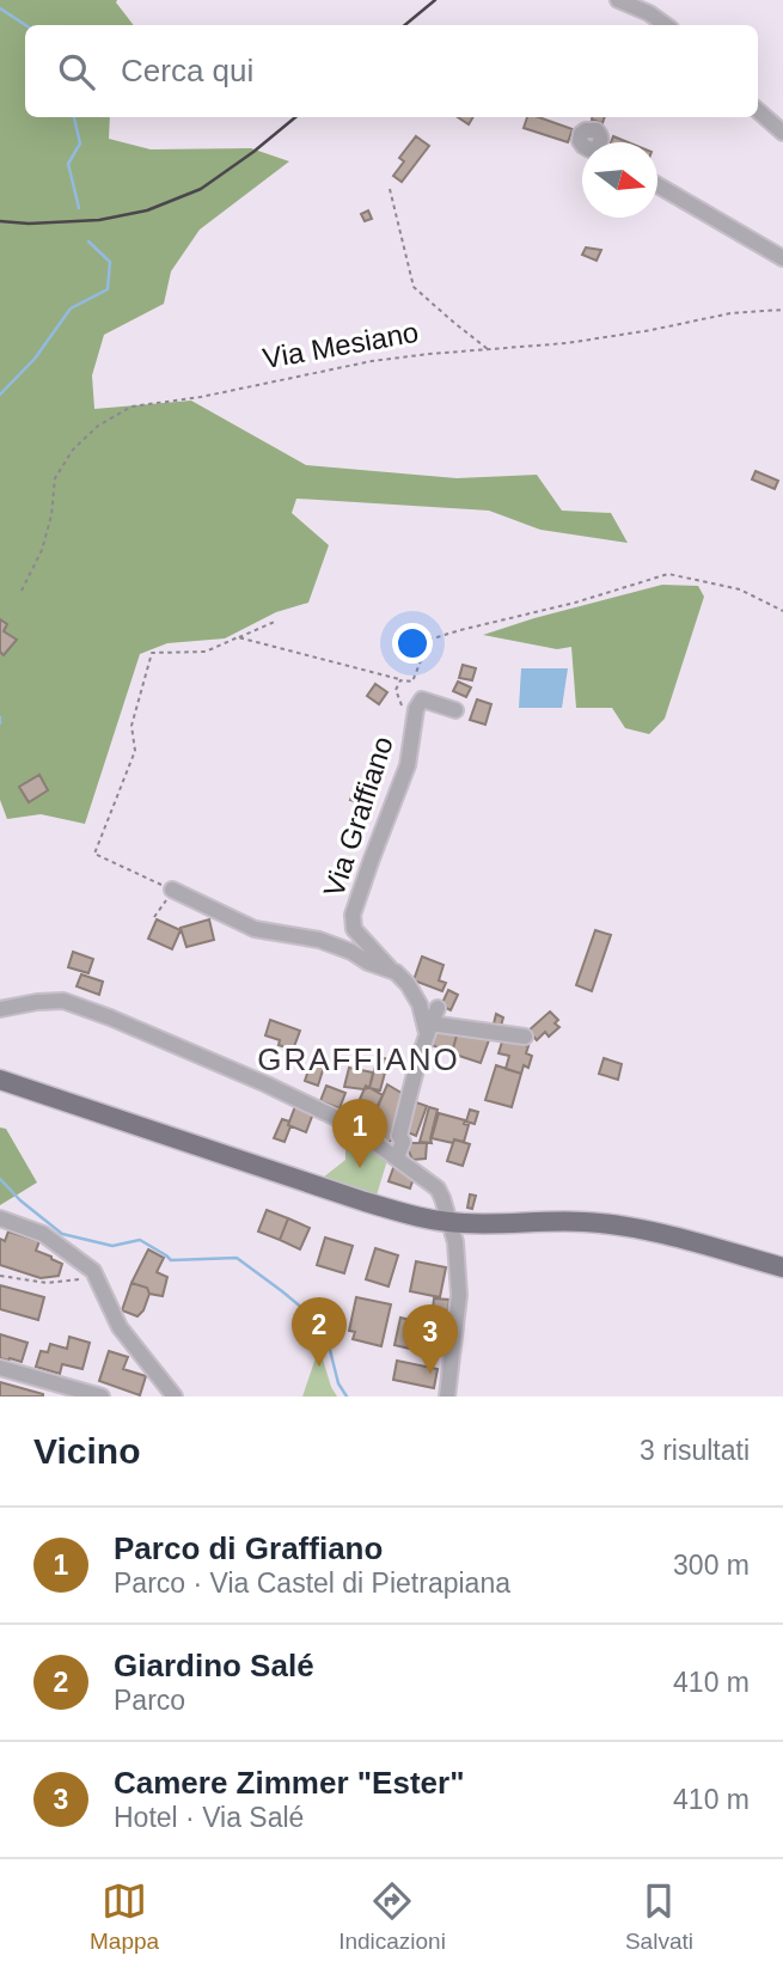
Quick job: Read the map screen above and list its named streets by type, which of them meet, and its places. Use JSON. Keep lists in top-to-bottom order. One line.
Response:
{"streets":{"street":["Via Graffiano"],"path":["Via Mesiano"]},"districts":["GRAFFIANO"],"north":"right","page":{"search":"Cerca qui","pins":["1","2","3"],"heading":["Vicino","3 risultati"],"list":[{"mark":"1","name":"Parco di Graffiano","note":"Parco · Via Castel di Pietrapiana","value":"300 m"},{"mark":"2","name":"Giardino Salé","note":"Parco","value":"410 m"},{"mark":"3","name":"Camere Zimmer \"Ester\"","note":"Hotel · Via Salé","value":"410 m"}],"nav":["Mappa","Indicazioni","Salvati"]}}
